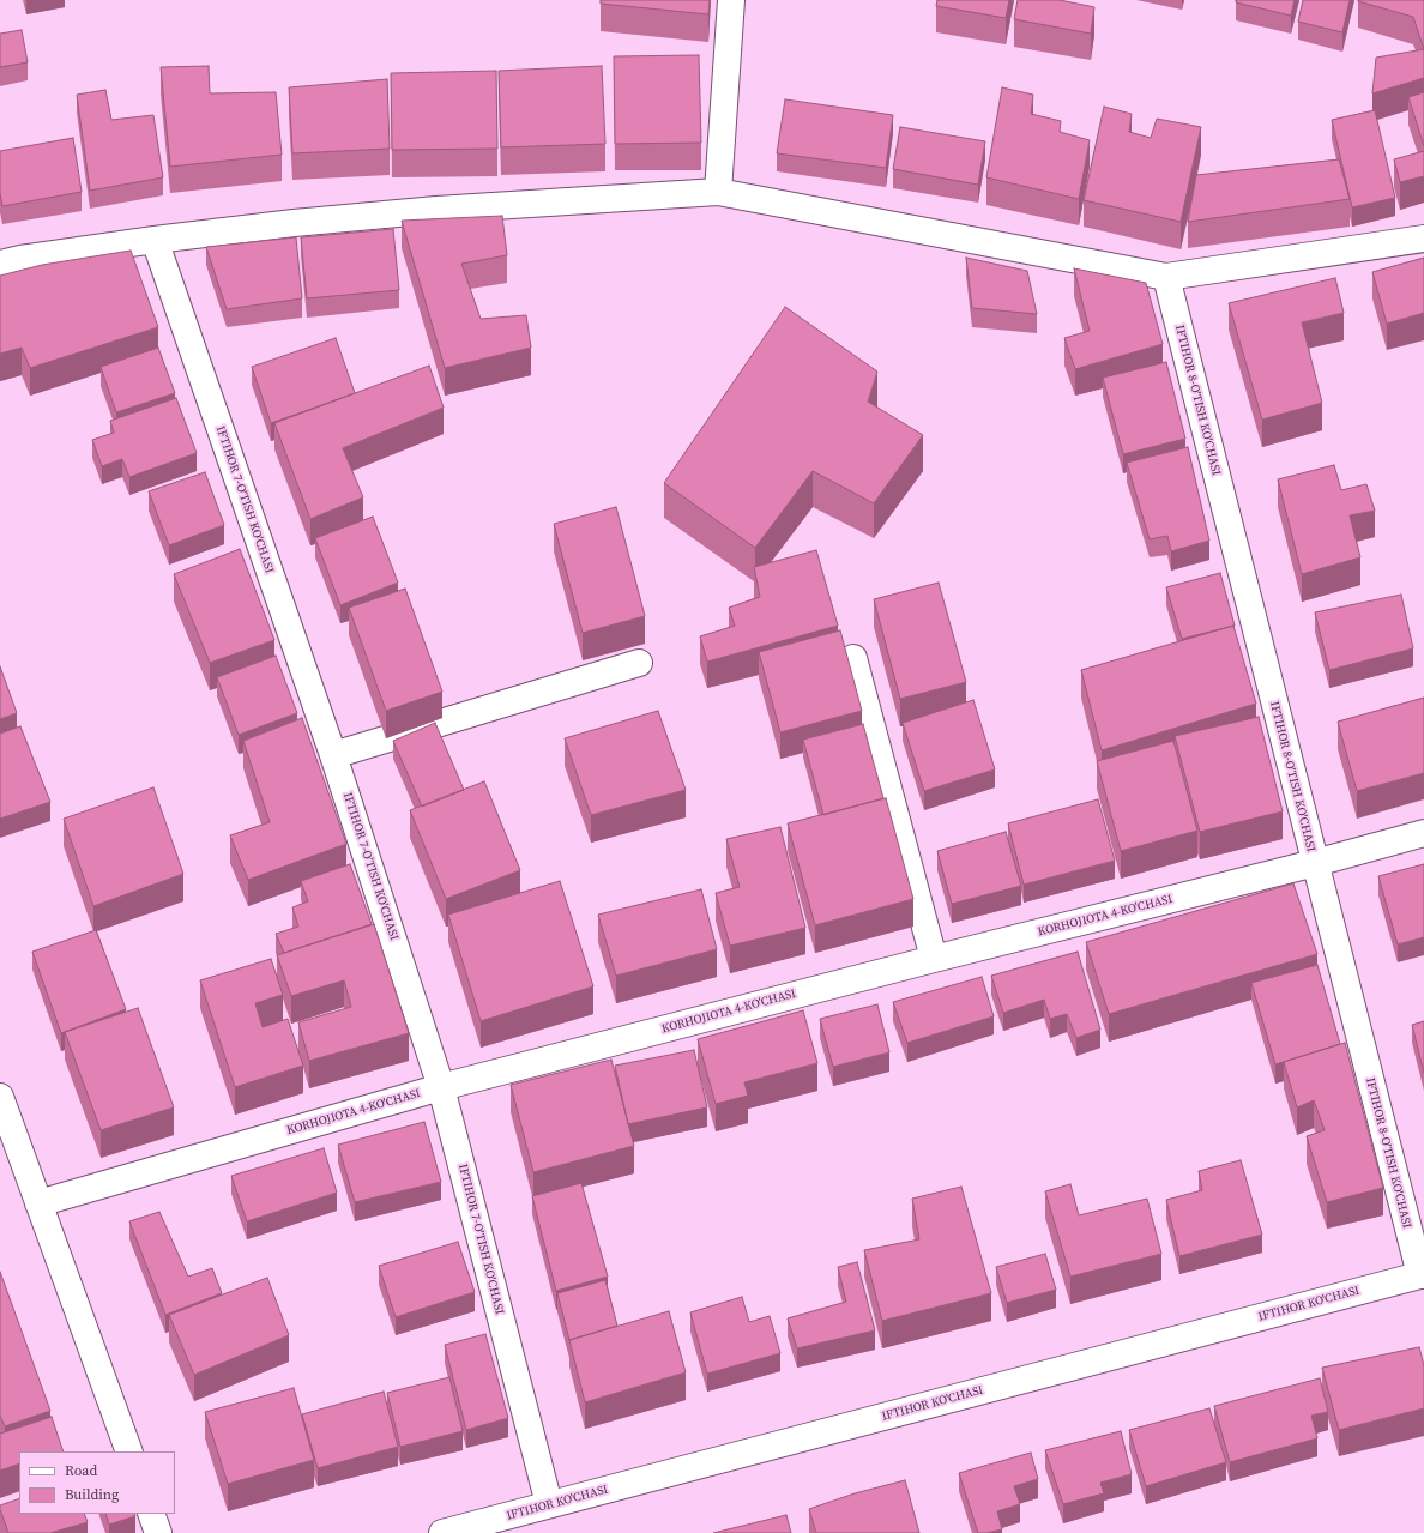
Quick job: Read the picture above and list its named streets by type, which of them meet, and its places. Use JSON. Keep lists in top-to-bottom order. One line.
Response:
{"streets":{"street":["IFTIHOR 8-O'TISH KO'CHASI","IFTIHOR 7-O'TISH KO'CHASI","KORHOJIOTA 4-KO'CHASI","IFTIHOR KO'CHASI"]},"crossings":[["IFTIHOR 8-O'TISH KO'CHASI","KORHOJIOTA 4-KO'CHASI"],["IFTIHOR 8-O'TISH KO'CHASI","IFTIHOR KO'CHASI"],["IFTIHOR 7-O'TISH KO'CHASI","KORHOJIOTA 4-KO'CHASI"],["IFTIHOR 7-O'TISH KO'CHASI","IFTIHOR KO'CHASI"]],"legend":["Road","Building"]}
